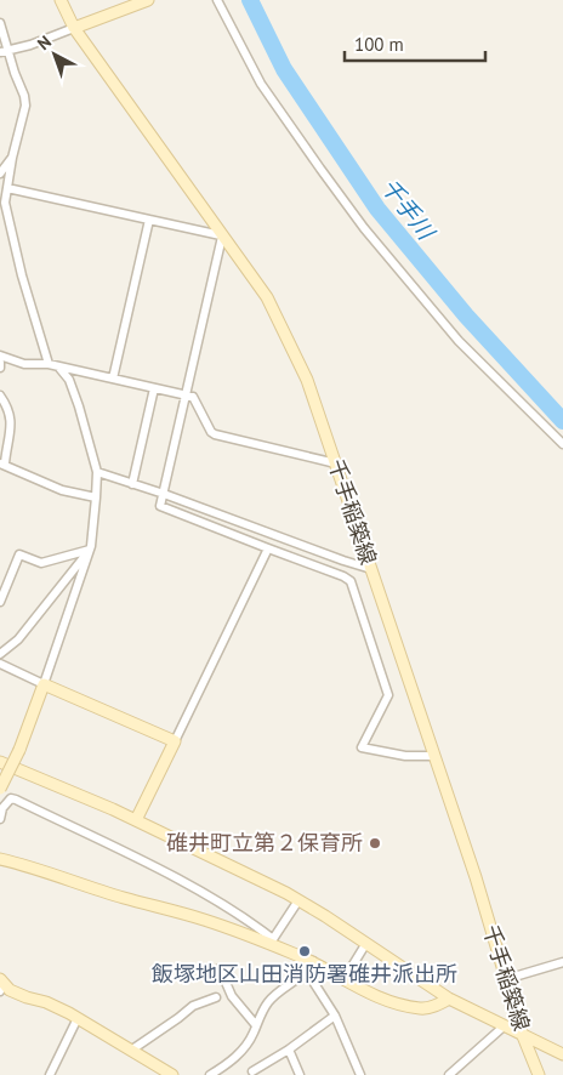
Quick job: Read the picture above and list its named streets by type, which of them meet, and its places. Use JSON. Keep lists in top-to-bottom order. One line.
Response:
{"streets":{"street":["千手稲築線"]},"water":["千手川"],"places":["碓井町立第２保育所","飯塚地区山田消防署碓井派出所"],"scale_bar":"100 m","north":"top left"}
